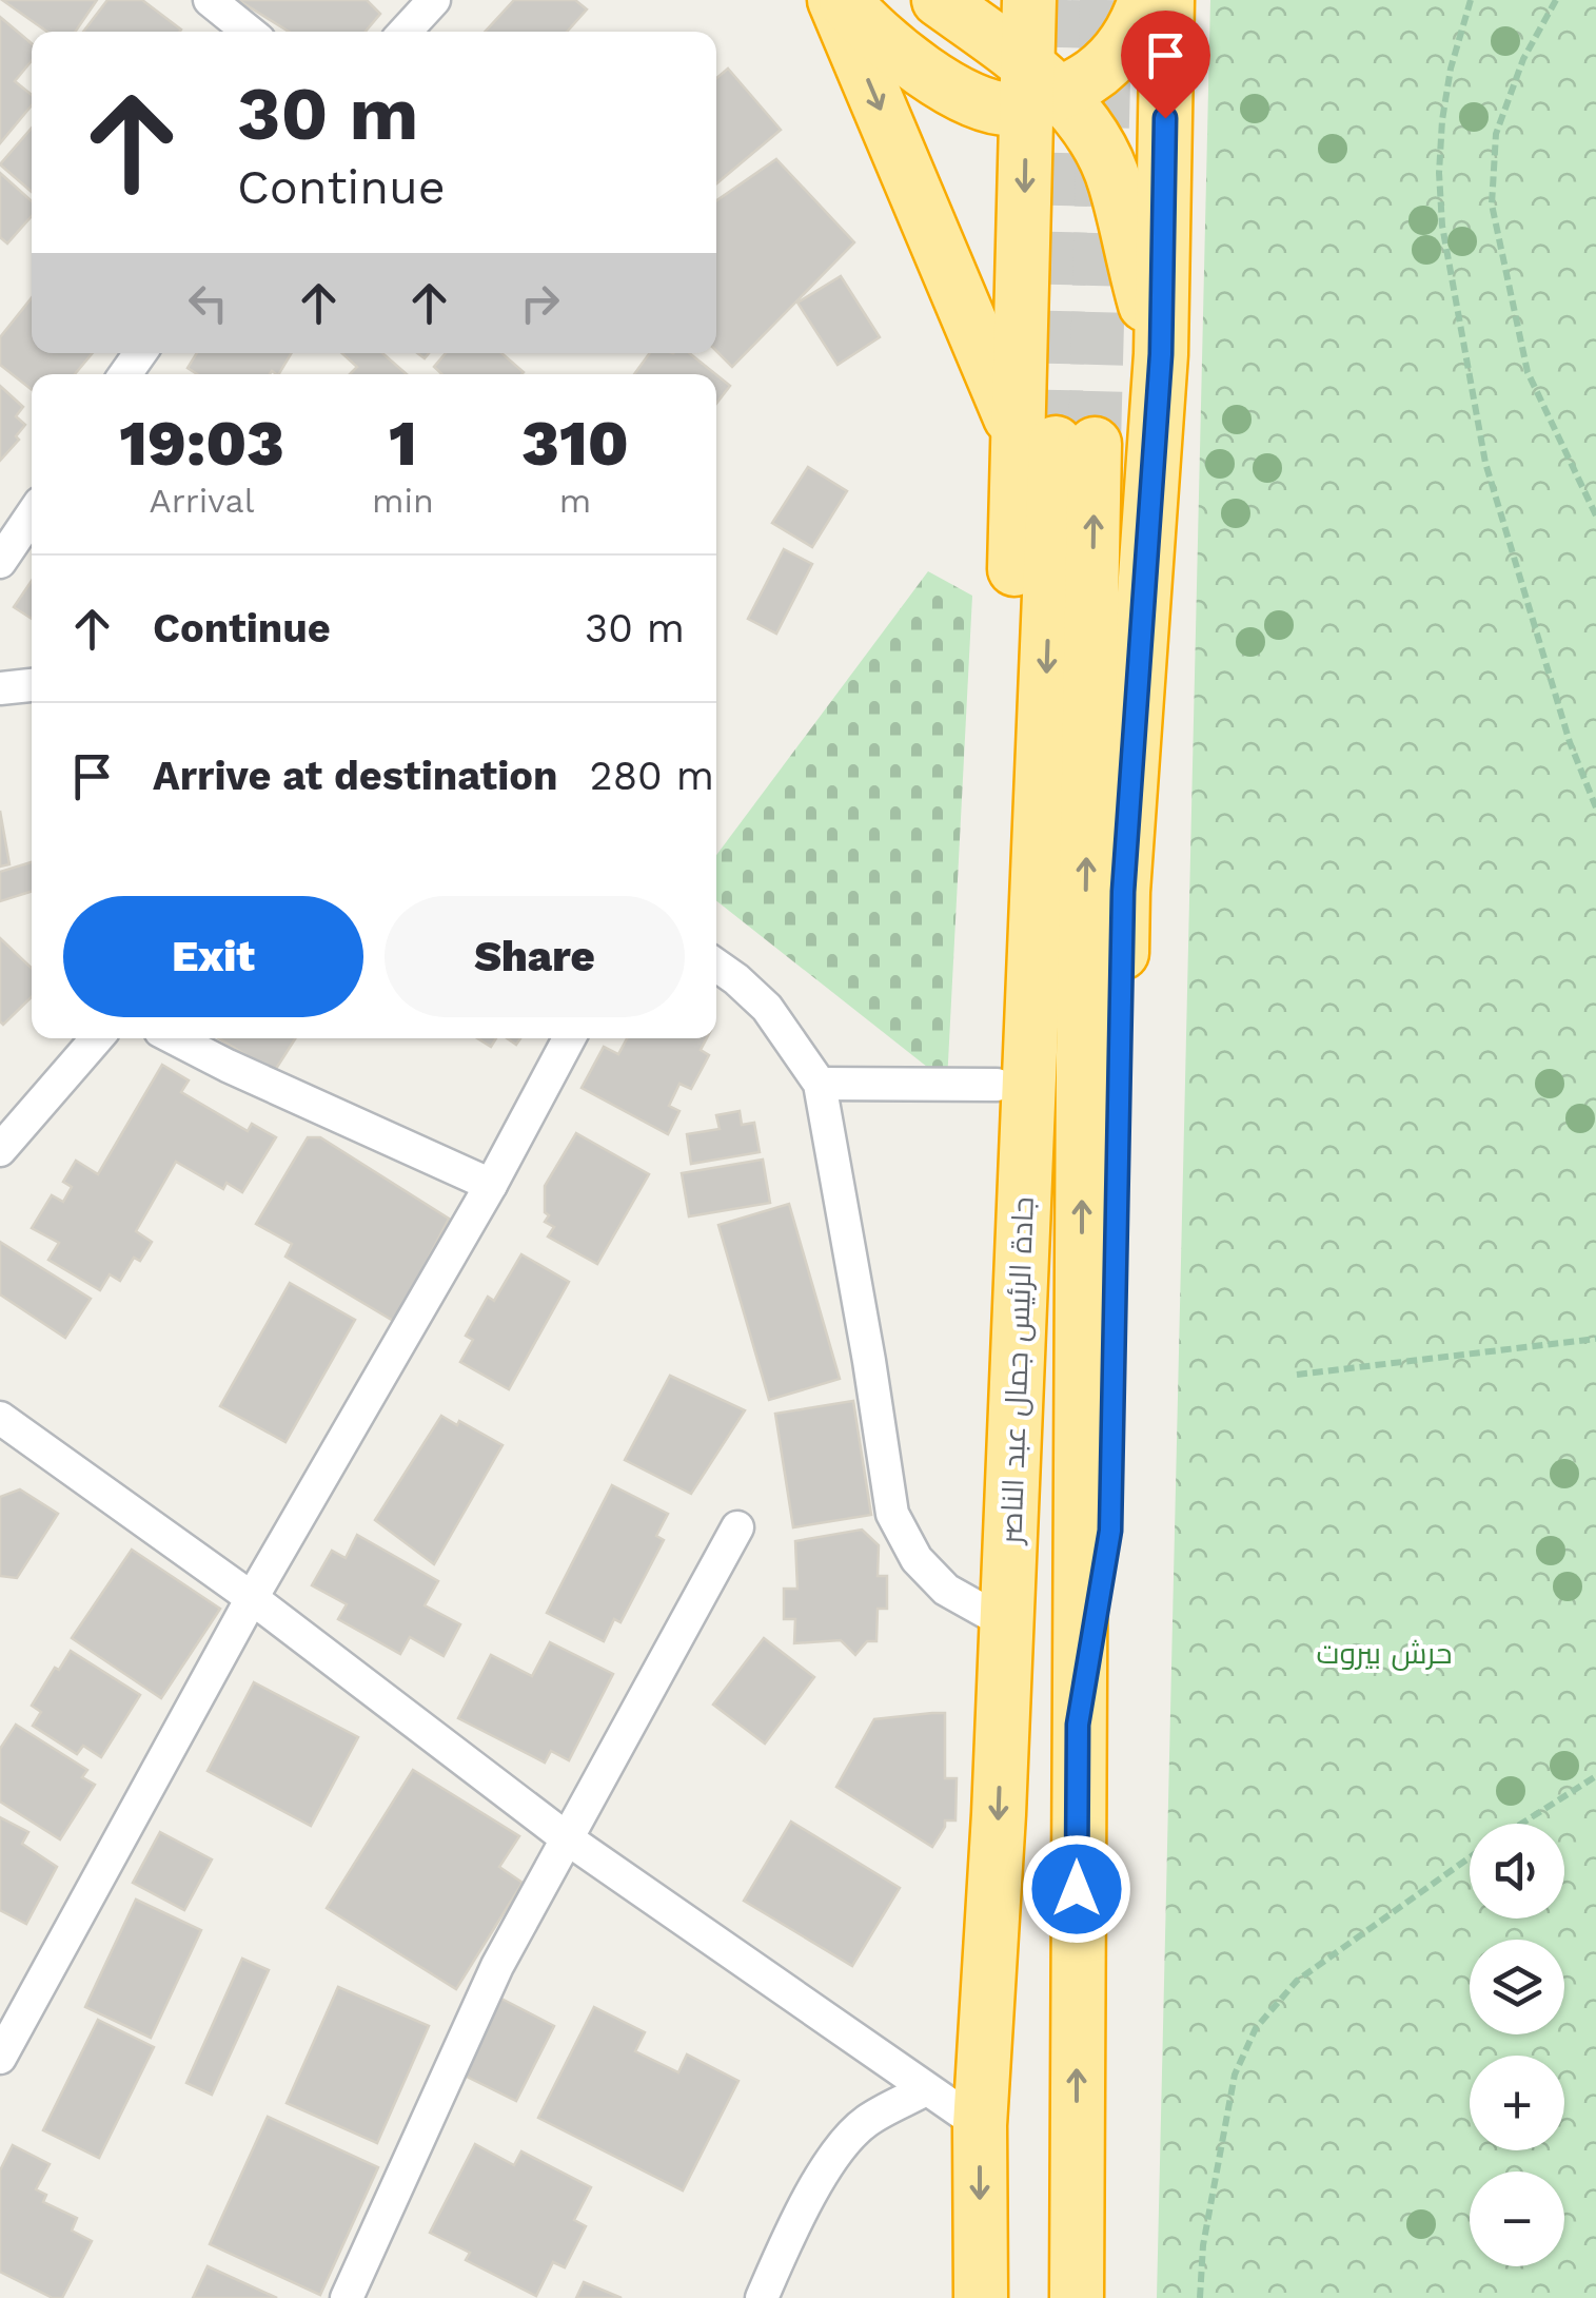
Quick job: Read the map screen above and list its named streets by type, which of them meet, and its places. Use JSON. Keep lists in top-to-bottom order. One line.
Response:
{"streets":{"highway":["جادة الرئيس جمال عبد الناصر"]},"parks":["حرش بيروت"],"page":{"turn":["30 m","Continue"],"eta":["19:03","Arrival","1","min","310","m"],"list":[{"name":"Continue","value":"30 m"},{"name":"Arrive at destination","value":"280 m"}],"buttons":["Exit","Share"],"map_buttons":["+","−"]}}
